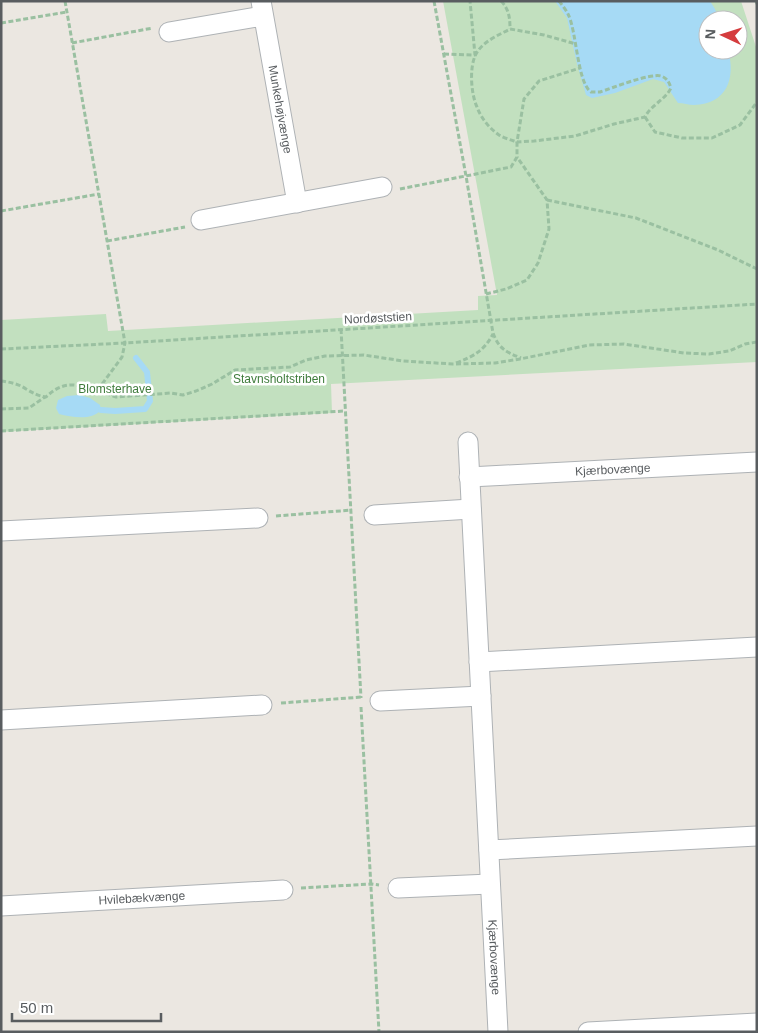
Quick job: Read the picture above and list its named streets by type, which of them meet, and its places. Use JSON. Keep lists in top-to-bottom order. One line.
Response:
{"streets":{"street":["Munkehøjvænge","Kjærbovænge","Hvilebækvænge"],"path":["Nordøststien"]},"parks":["Stavnsholtstriben","Blomsterhave"],"scale_bar":"50 m","north":"left"}
